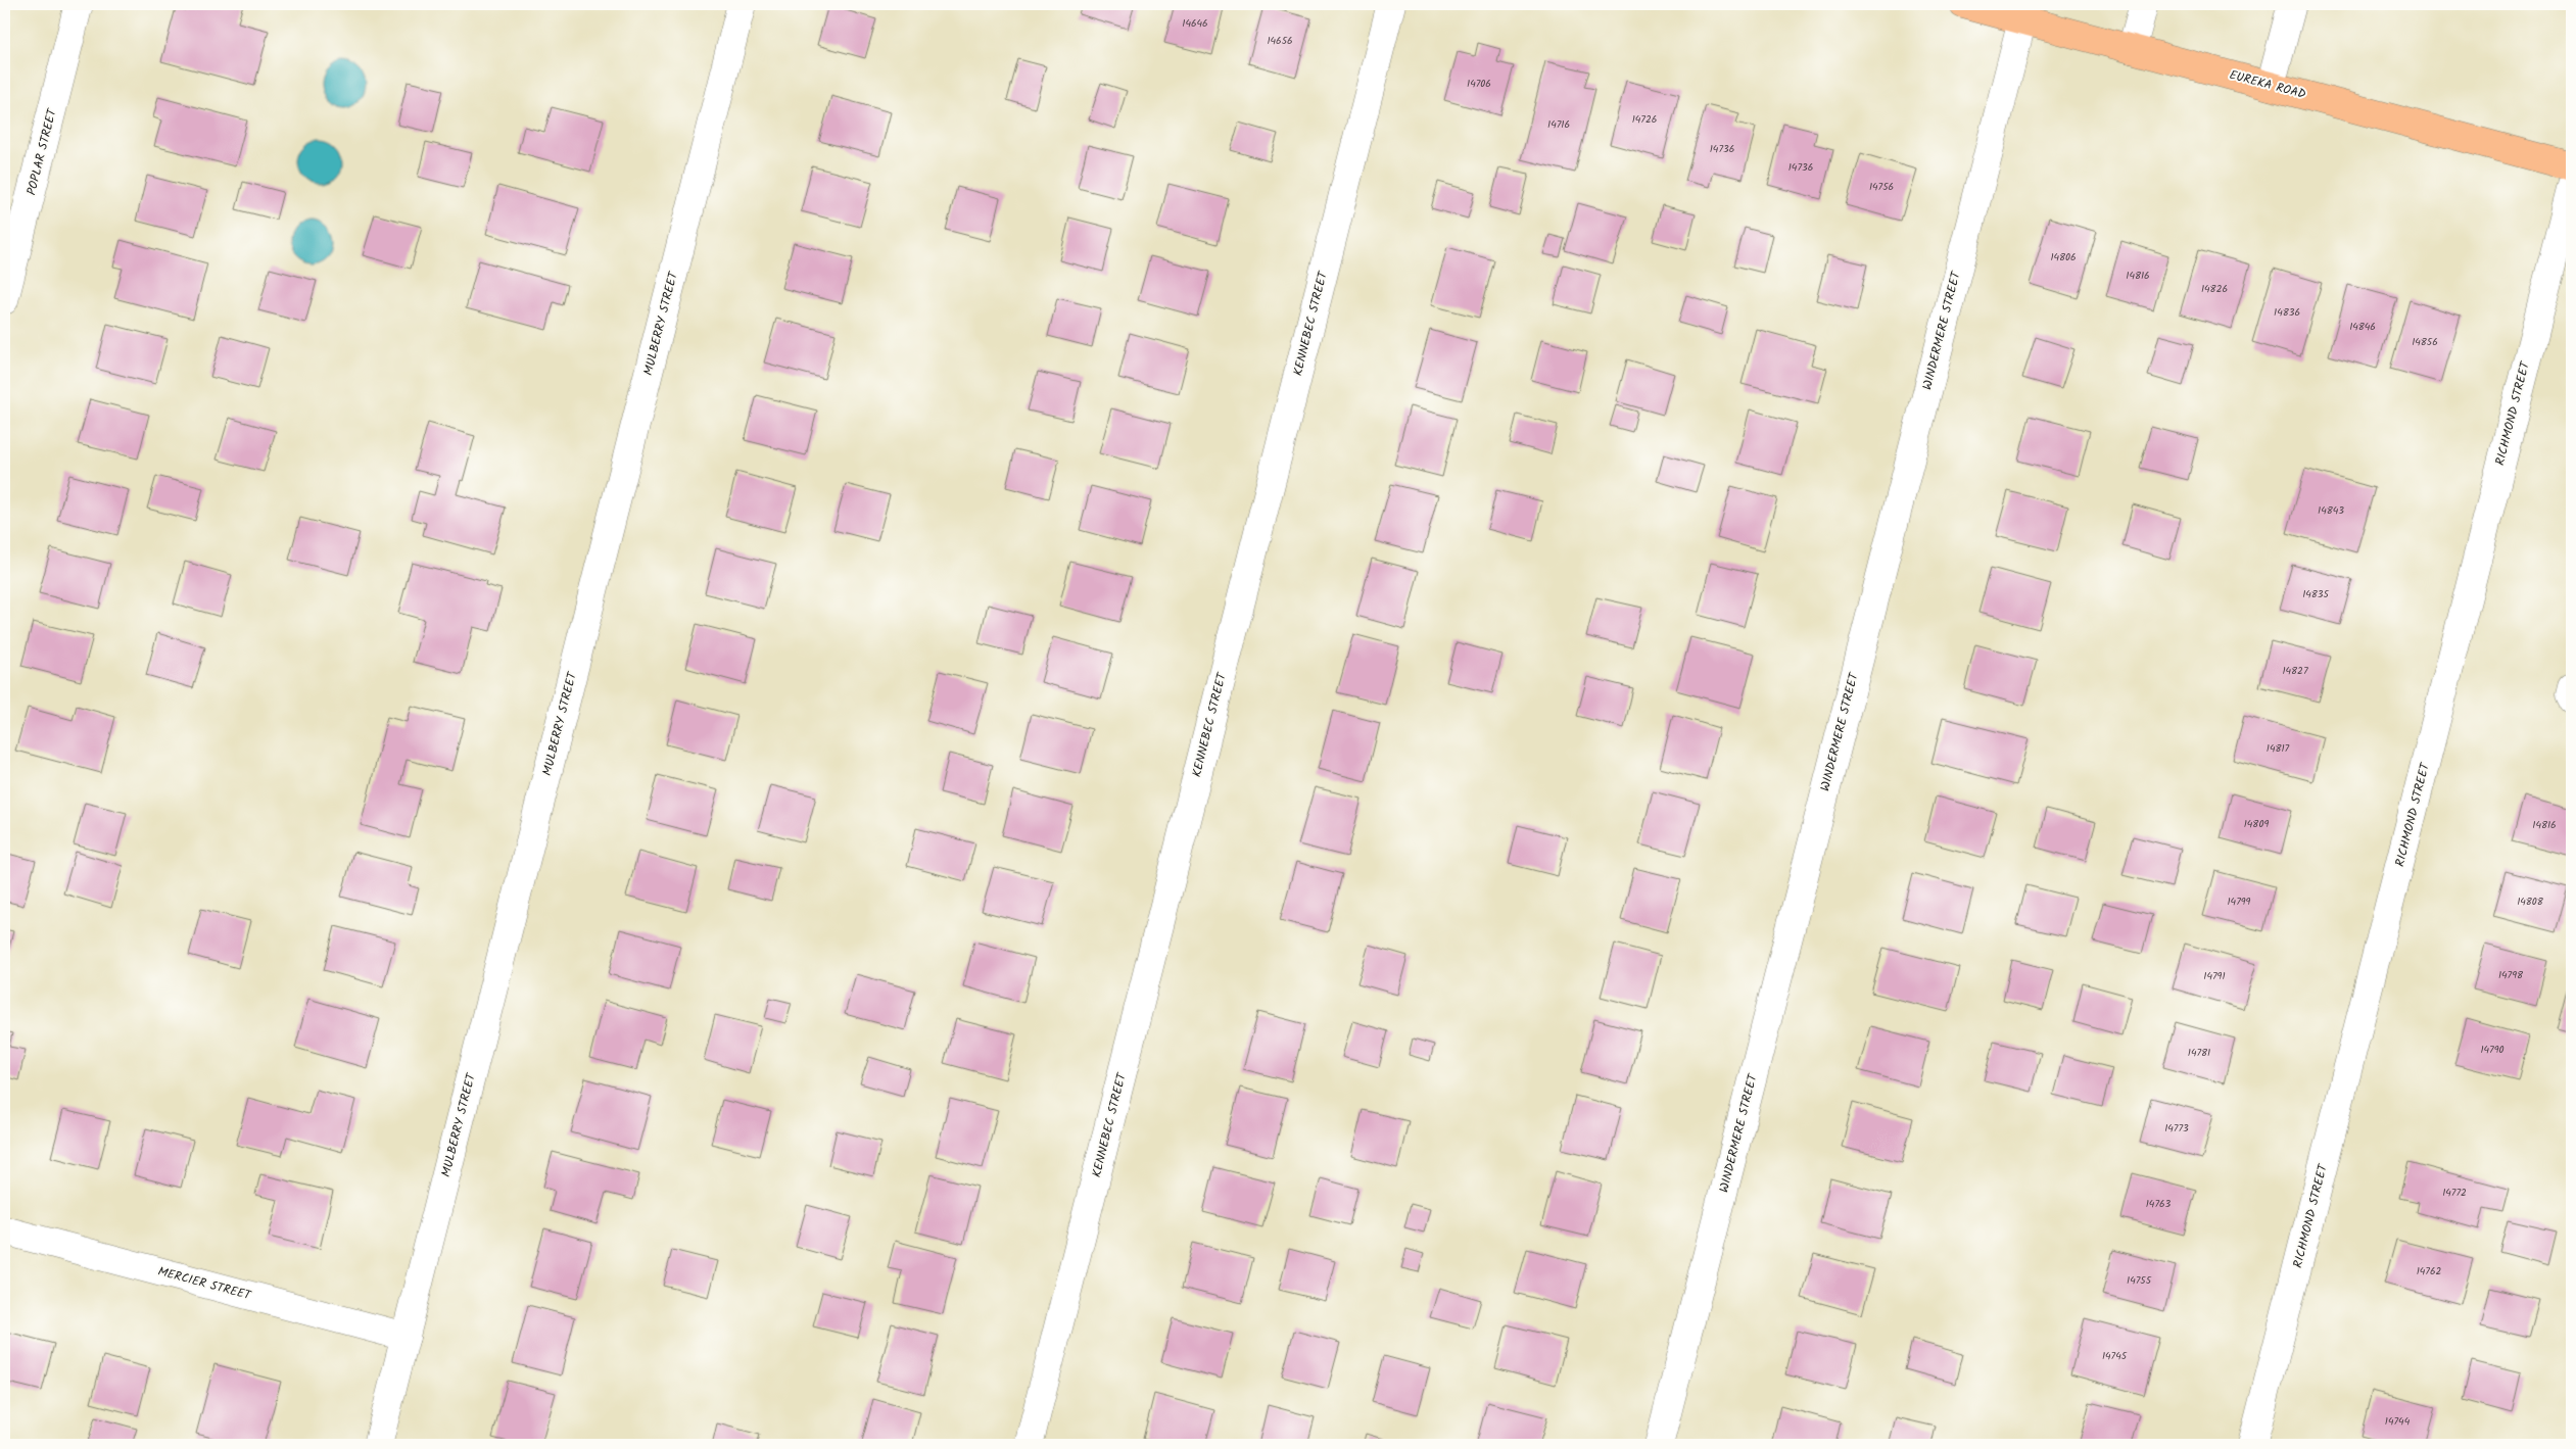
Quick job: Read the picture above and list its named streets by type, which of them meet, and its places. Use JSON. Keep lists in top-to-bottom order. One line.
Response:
{"streets":{"main road":["EUREKA ROAD"],"street":["POPLAR STREET","MULBERRY STREET","KENNEBEC STREET","WINDERMERE STREET","RICHMOND STREET","MERCIER STREET"]},"crossings":[["EUREKA ROAD","WINDERMERE STREET"],["MULBERRY STREET","MERCIER STREET"]],"house_numbers":["14646","14656","14706","14726","14716","14736","14736","14756","14806","14816","14826","14836","14846","14856","14843","14835","14827","14817","14809","14816","14799","14808","14798","14791","14790","14781","14773","14772","14763","14762","14755","14745","14744"]}
